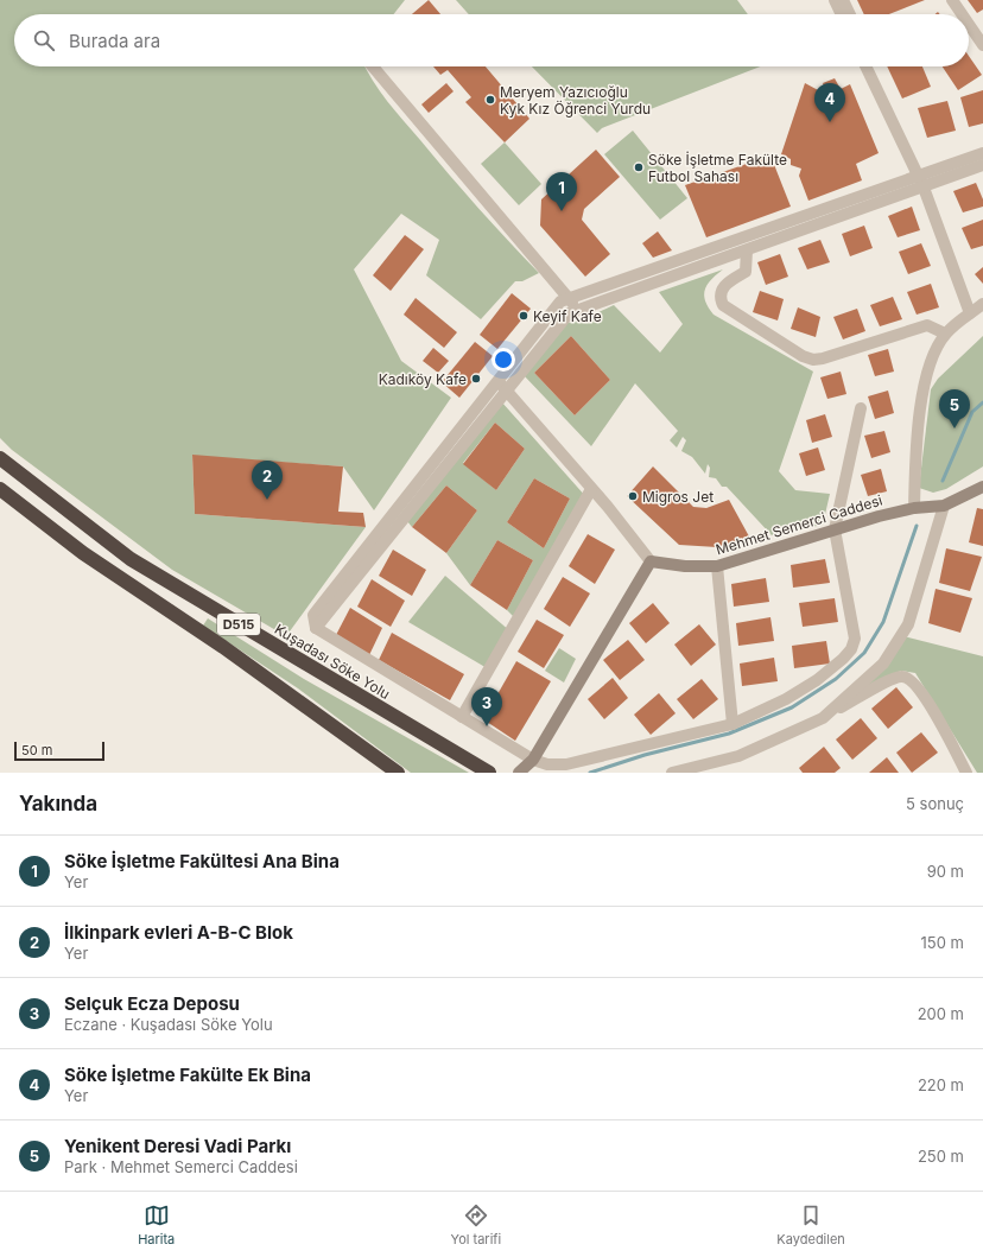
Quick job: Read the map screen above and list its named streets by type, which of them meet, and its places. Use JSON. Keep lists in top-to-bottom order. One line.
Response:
{"streets":{"highway":["D515","Kuşadası Söke Yolu"],"street":["Mehmet Semerci Caddesi"]},"places":["Meryem Yazıcıoğlu Kyk Kız Öğrenci Yurdu","Söke İşletme Fakülte Futbol Sahası","Keyif Kafe","Kadıköy Kafe","Migros Jet"],"scale_bar":"50 m","page":{"search":"Burada ara","pins":["4","1","5","2","3"],"scale":"50 m","heading":["Yakında","5 sonuç"],"list":[{"mark":"1","name":"Söke İşletme Fakültesi Ana Bina","note":"Yer","value":"90 m"},{"mark":"2","name":"İlkinpark evleri A-B-C Blok","note":"Yer","value":"150 m"},{"mark":"3","name":"Selçuk Ecza Deposu","note":"Eczane · Kuşadası Söke Yolu","value":"200 m"},{"mark":"4","name":"Söke İşletme Fakülte Ek Bina","note":"Yer","value":"220 m"},{"mark":"5","name":"Yenikent Deresi Vadi Parkı","note":"Park · Mehmet Semerci Caddesi","value":"250 m"}],"nav":["Harita","Yol tarifi","Kaydedilen"]}}
